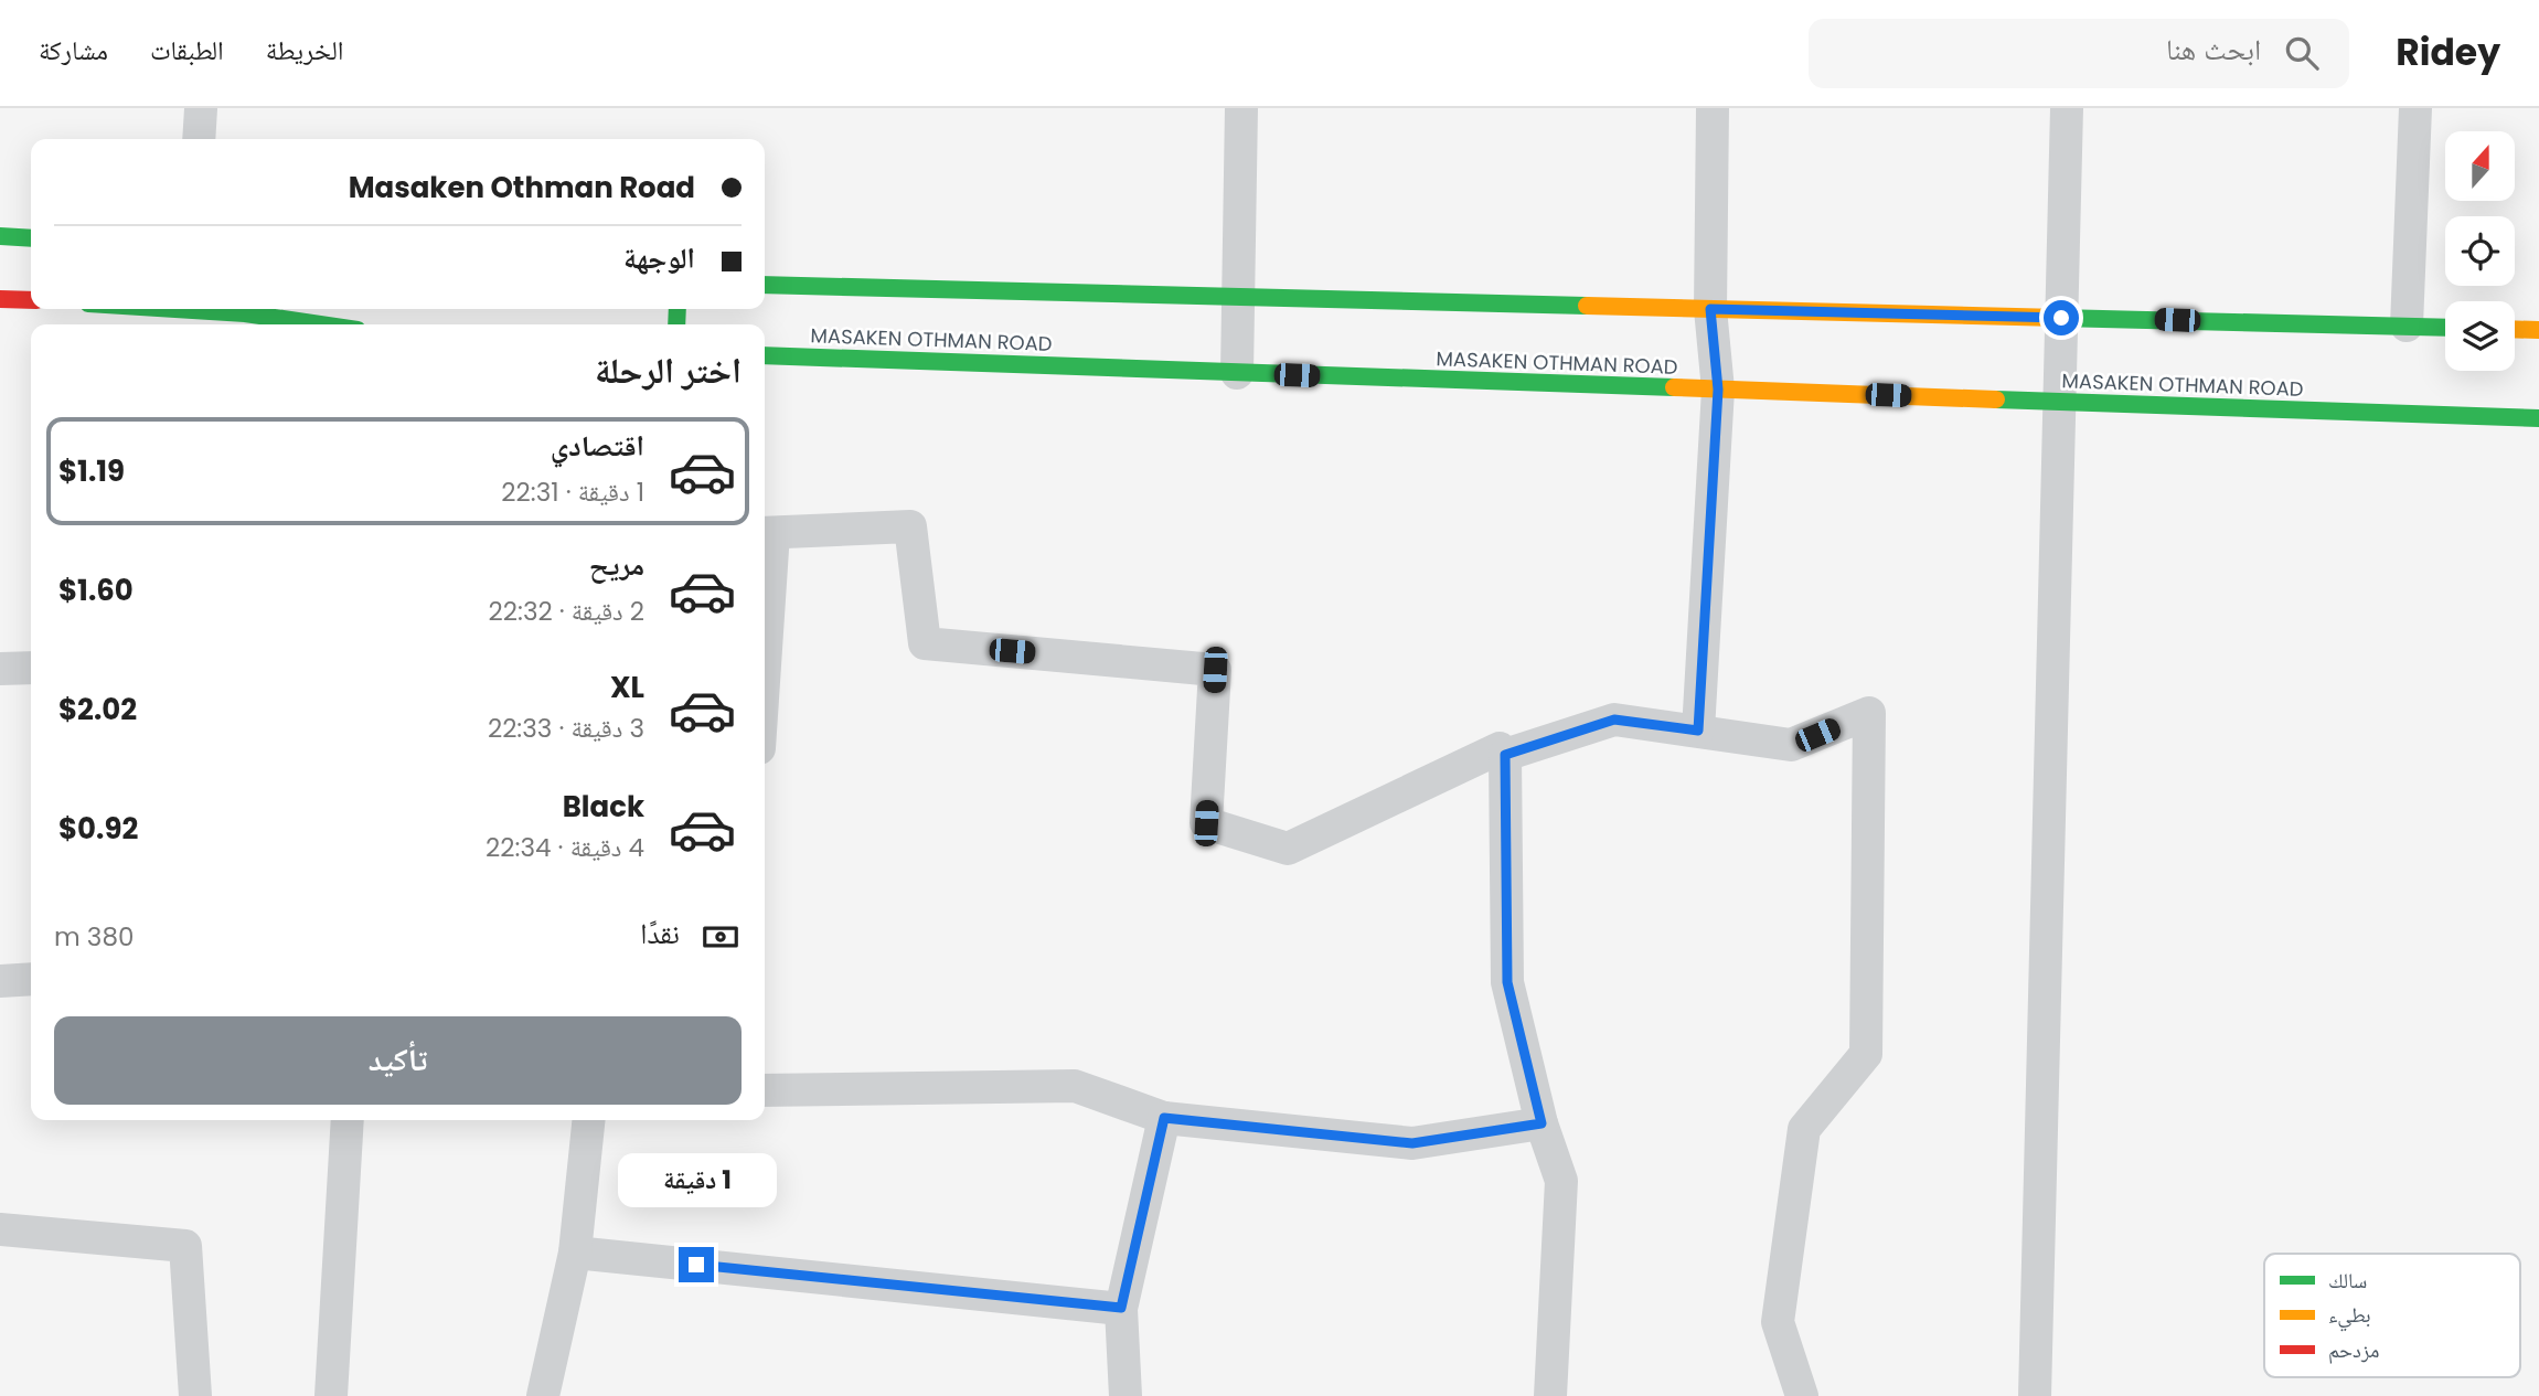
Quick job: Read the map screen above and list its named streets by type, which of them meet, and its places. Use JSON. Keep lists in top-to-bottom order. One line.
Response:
{"streets":{"street":["MASAKEN OTHMAN ROAD"]},"legend":["سالك","بطيء","مزدحم"],"north":"top","page":{"header":"Ridey","search":"ابحث هنا","nav":["الخريطة","الطبقات","مشاركة"],"banner":["Masaken Othman Road","الوجهة"],"heading":"اختر الرحلة","list":[{"name":"اقتصادي","note":"1 دقيقة · 22:31","value":"$1.19"},{"name":"مريح","note":"2 دقيقة · 22:32","value":"$1.60"},{"name":"XL","note":"3 دقيقة · 22:33","value":"$2.02"},{"name":"Black","note":"4 دقيقة · 22:34","value":"$0.92"}],"pay":["نقدًا","380 m"],"buttons":"تأكيد","bubble":"1 دقيقة"}}
